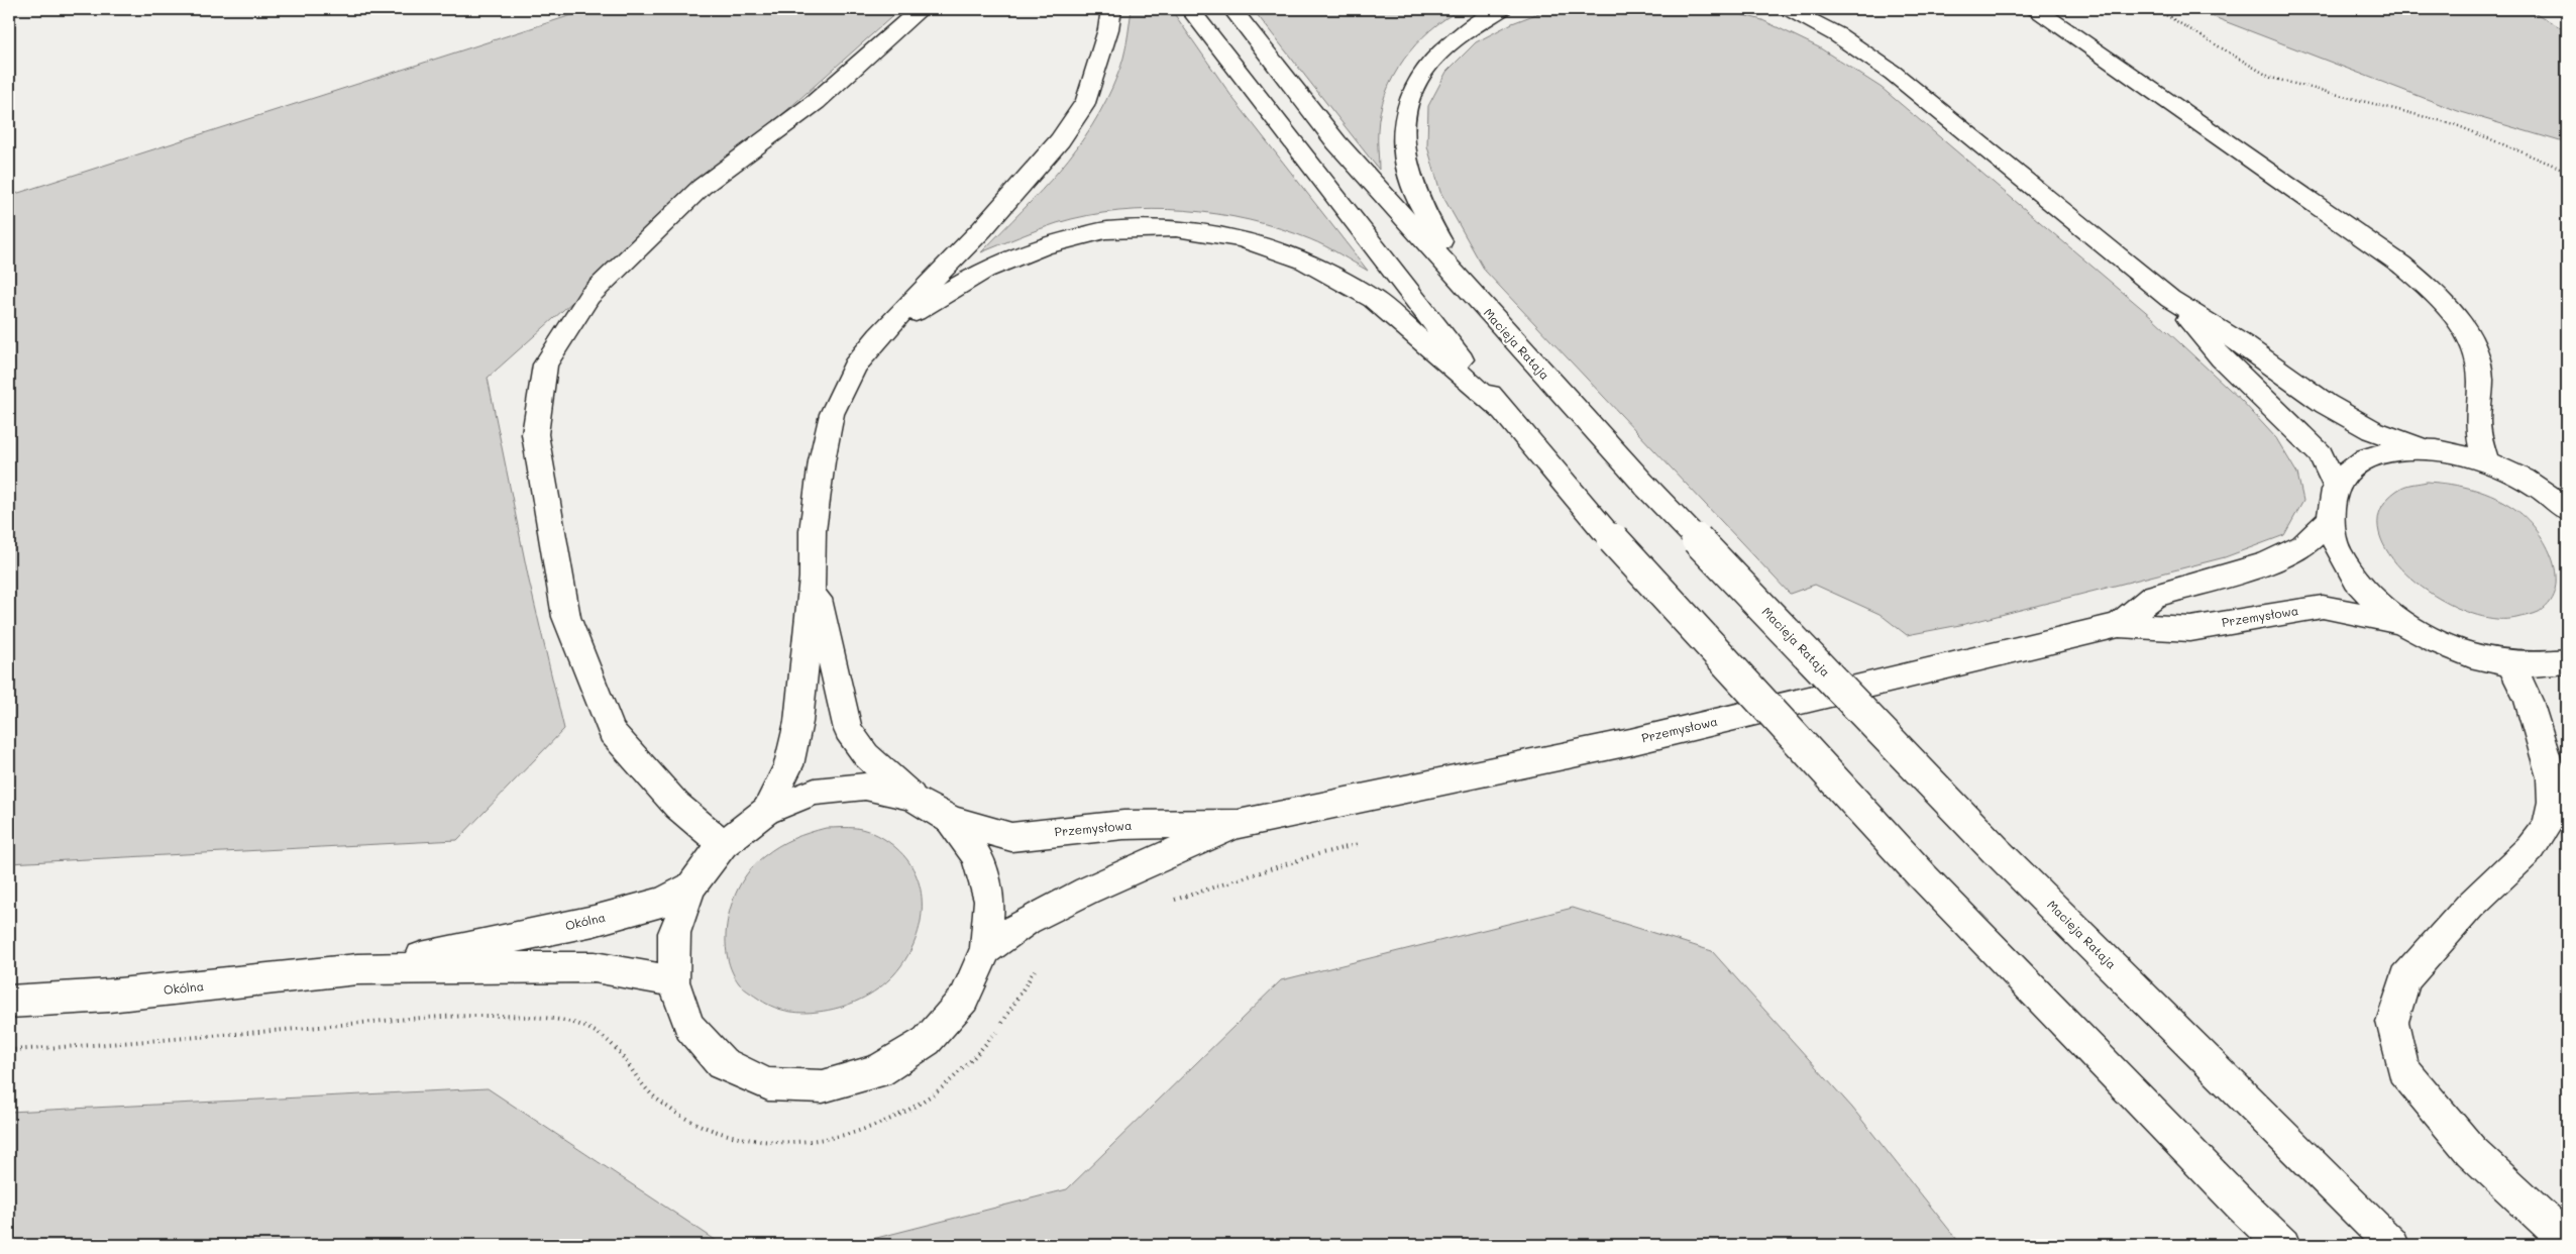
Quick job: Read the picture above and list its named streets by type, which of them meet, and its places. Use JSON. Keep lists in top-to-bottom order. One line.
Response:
{"streets":{"main road":["Macieja Rataja","Przemysłowa","Okólna"]}}
